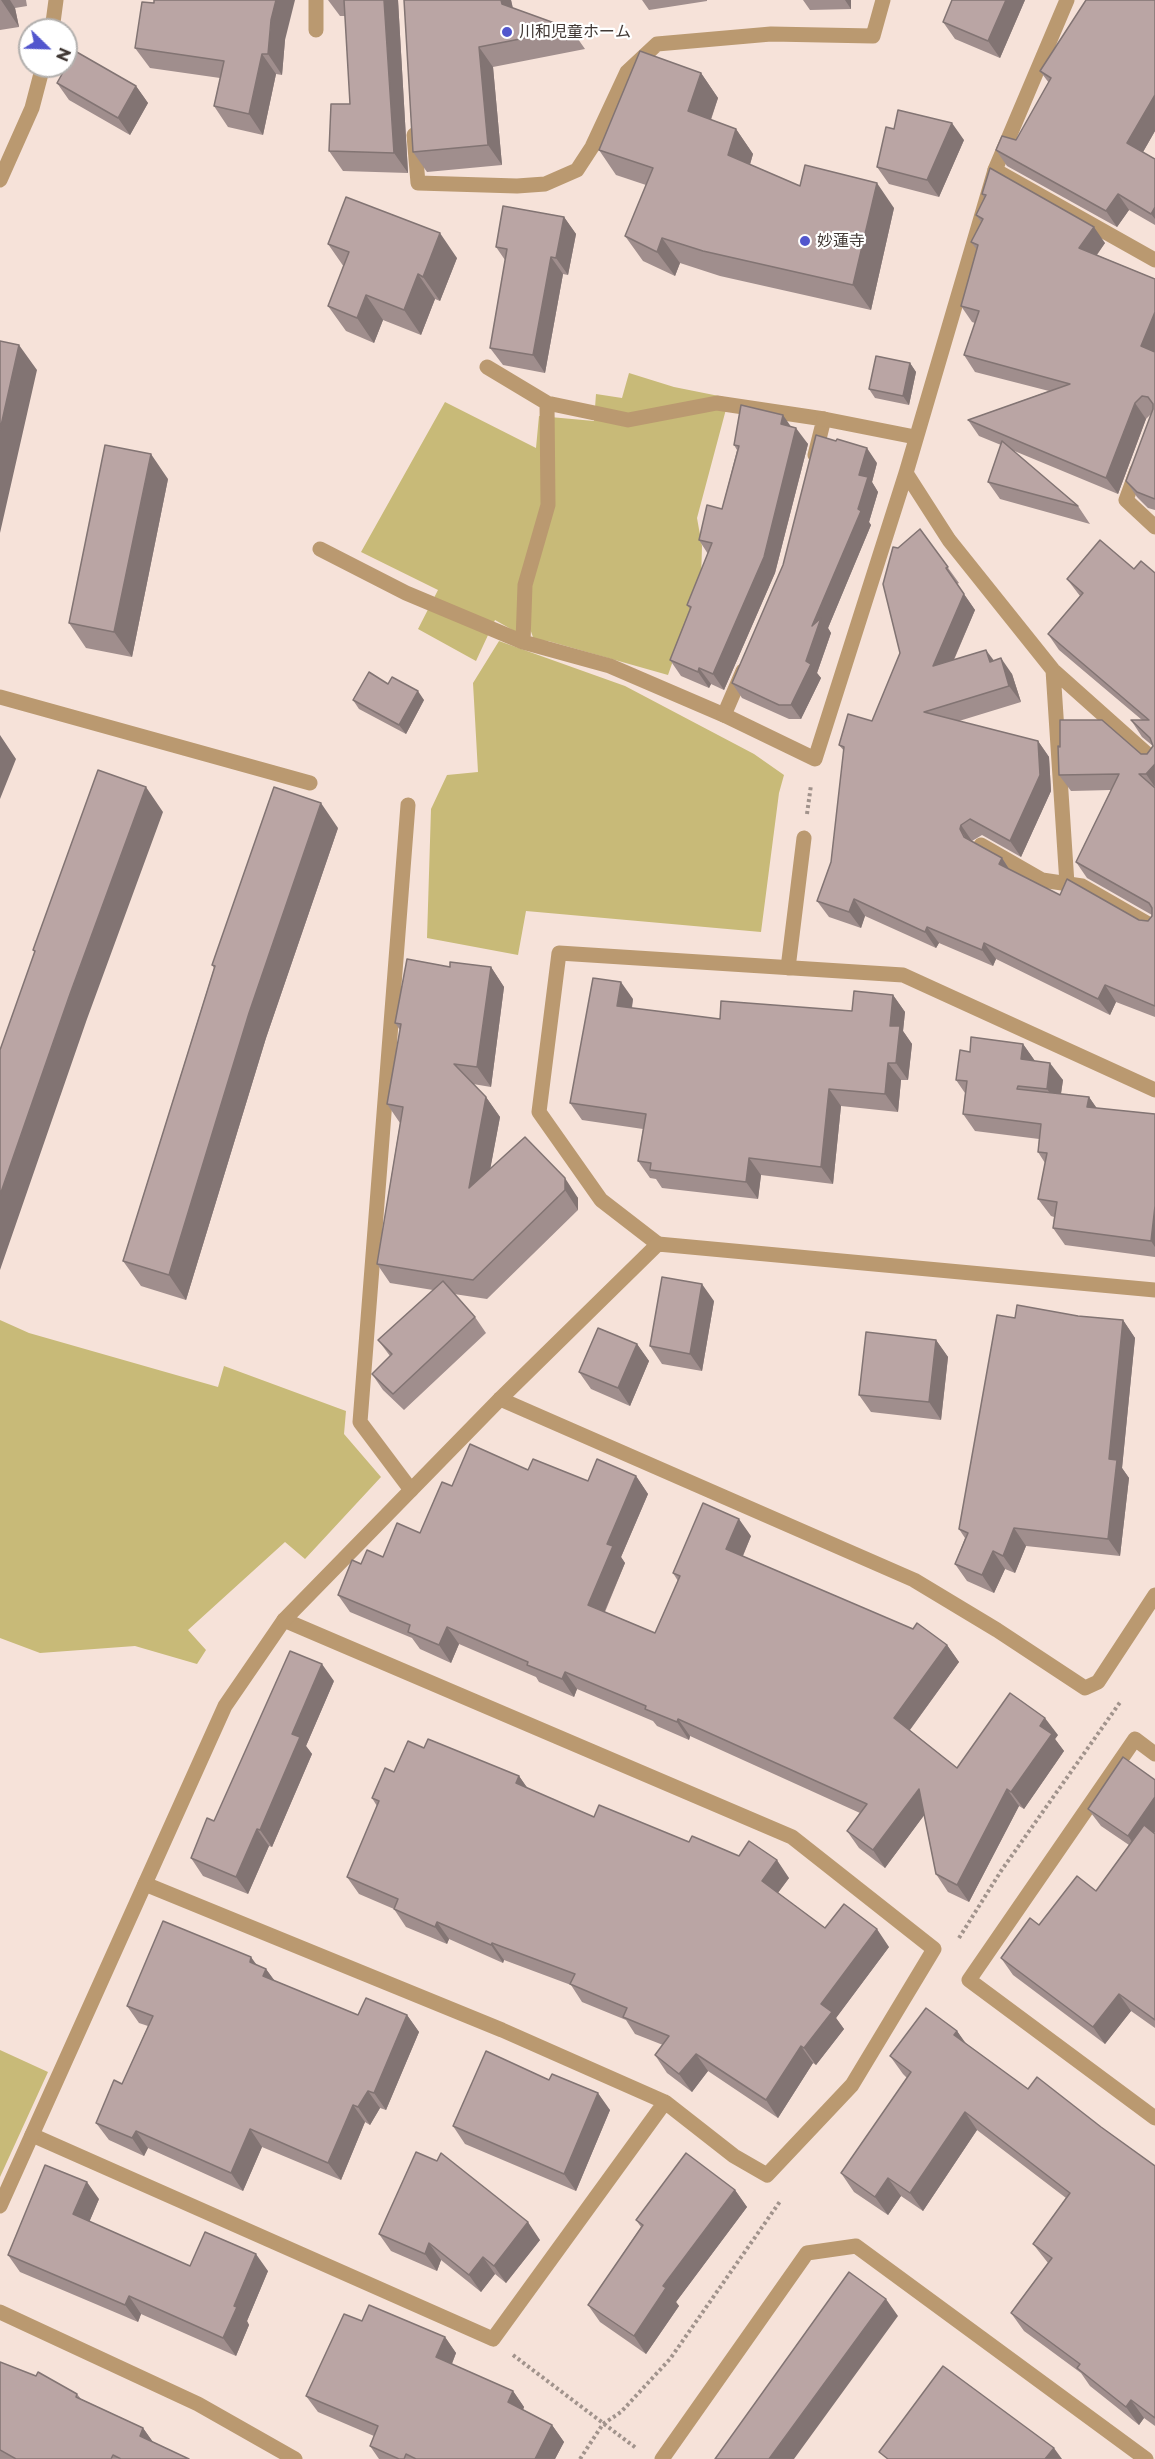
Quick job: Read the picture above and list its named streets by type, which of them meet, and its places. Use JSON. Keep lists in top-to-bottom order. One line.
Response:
{"places":["川和児童ホーム","妙蓮寺"],"north":"bottom right"}
